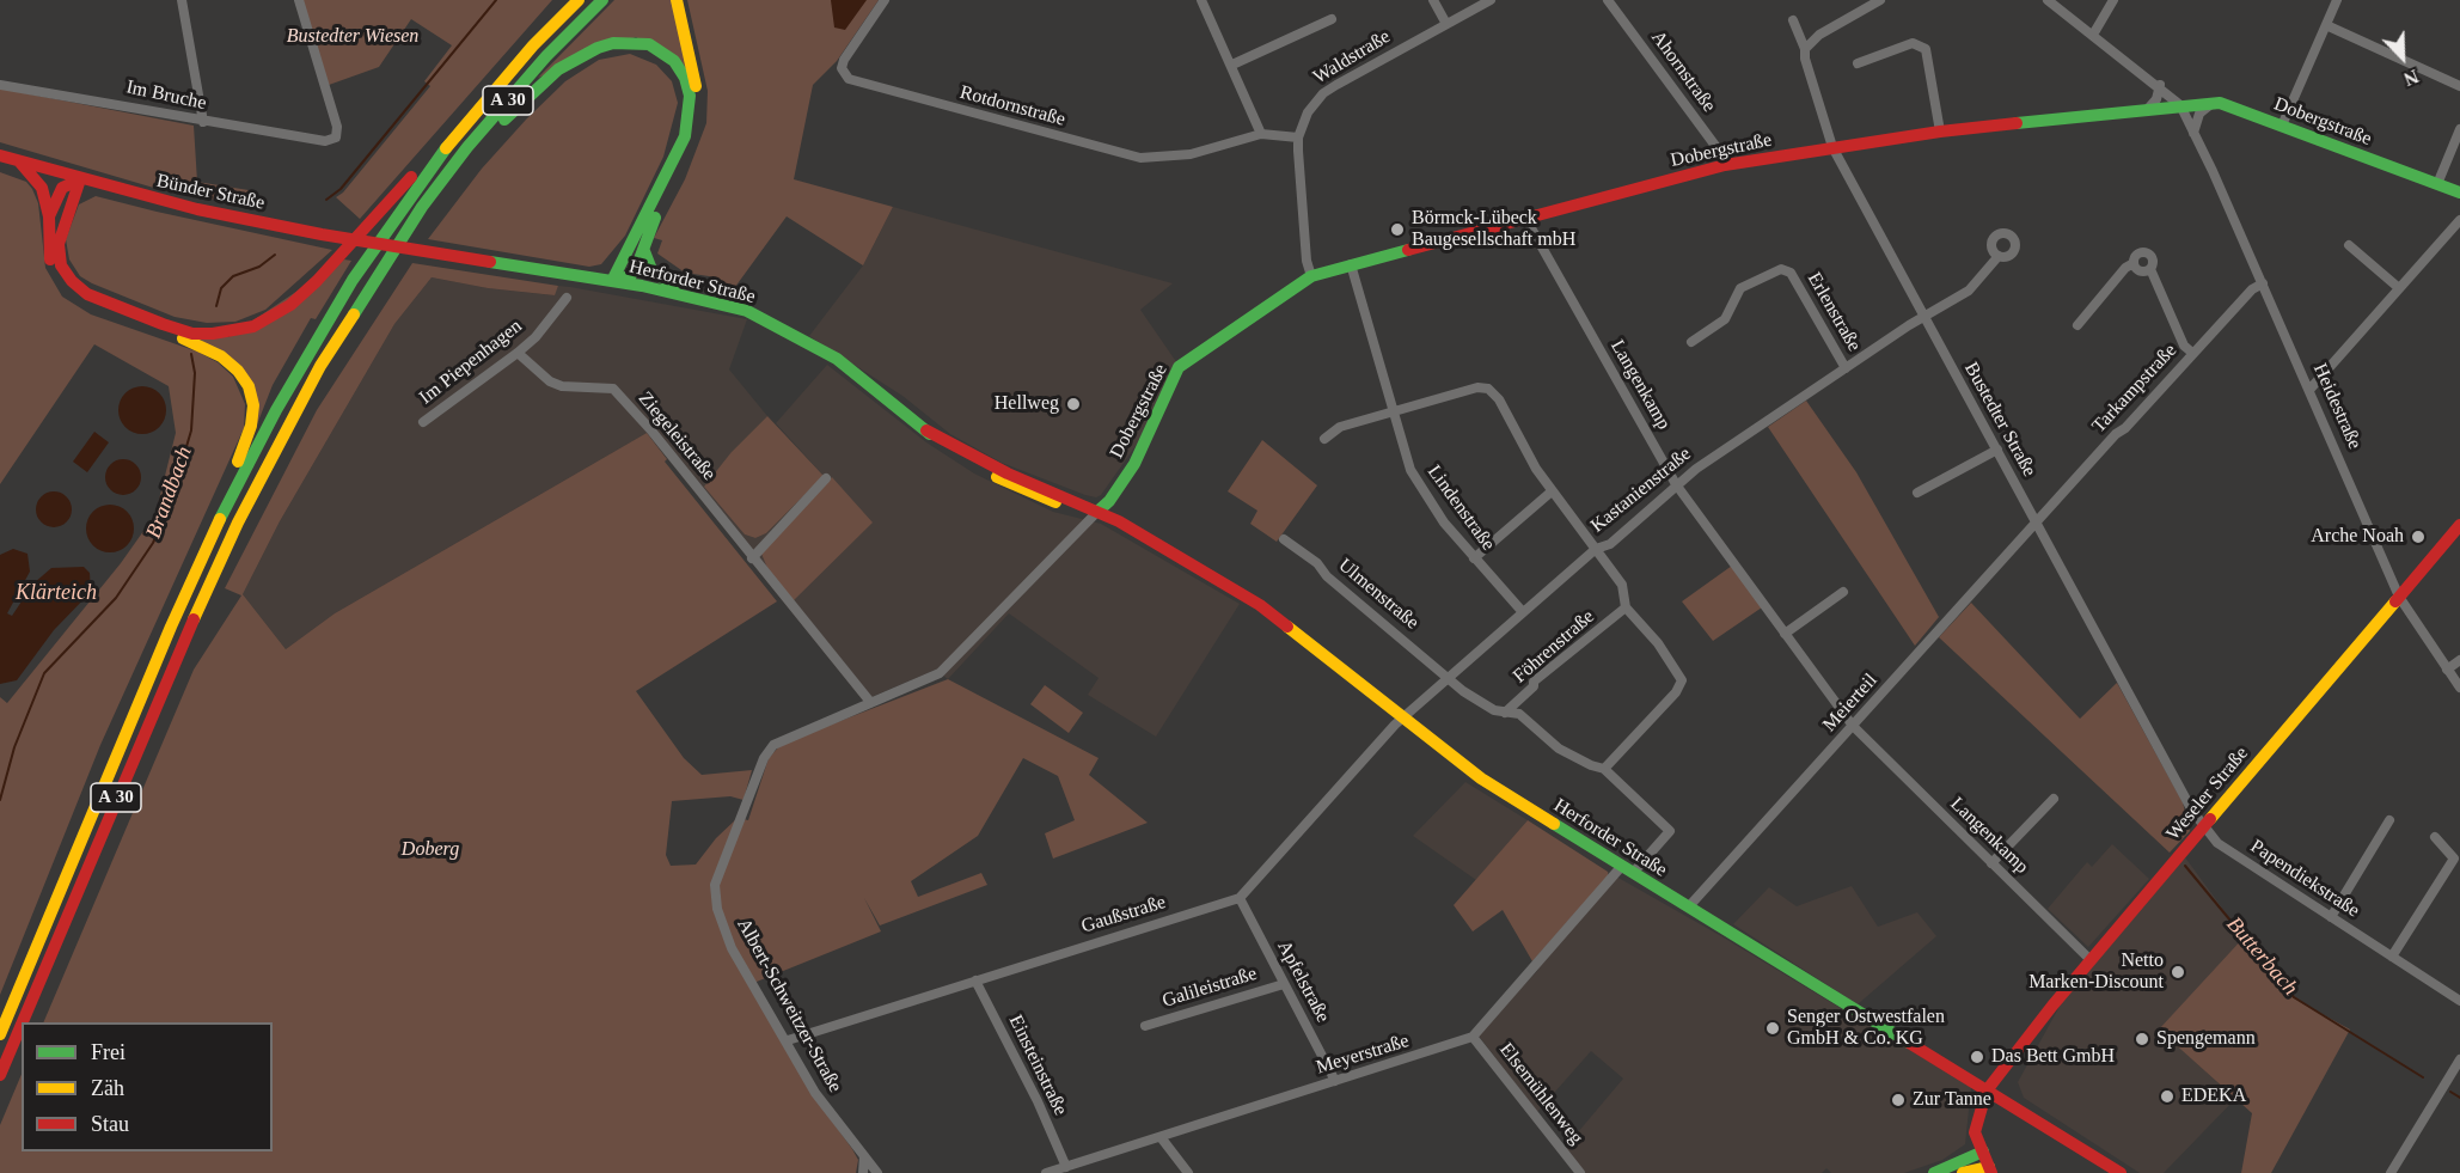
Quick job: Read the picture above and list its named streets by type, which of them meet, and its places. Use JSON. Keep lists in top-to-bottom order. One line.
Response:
{"streets":{"main road":["A 30","Dobergstraße","Bünder Straße","Herforder Straße","Weseler Straße"],"street":["Waldstraße","Ahornstraße","Im Bruche","Rotdornstraße","Erlenstraße","Im Piepenhagen","Langenkamp","Tarkampstraße","Heidestraße","Bustedter Straße","Ziegeleistraße","Kastanienstraße","Lindenstraße","Ulmenstraße","Föhrenstraße","Meierteil","Papendiekstraße","Gaußstraße","Apfelstraße","Galileistraße","Albert-Schweitzer-Straße","Meyerstraße","Einsteinstraße","Elsemühlenweg"]},"crossings":[["Waldstraße","Rotdornstraße"],["Waldstraße","Dobergstraße"],["Ahornstraße","Dobergstraße"],["Dobergstraße","Herforder Straße"],["Dobergstraße","Langenkamp"],["Dobergstraße","Heidestraße"],["Dobergstraße","Bustedter Straße"],["Dobergstraße","Lindenstraße"],["Dobergstraße","Albert-Schweitzer-Straße"],["Bünder Straße","Herforder Straße"],["Herforder Straße","Kastanienstraße"],["Herforder Straße","Föhrenstraße"],["Herforder Straße","Meierteil"],["Herforder Straße","Weseler Straße"],["Herforder Straße","Albert-Schweitzer-Straße"],["Erlenstraße","Kastanienstraße"],["Im Piepenhagen","Ziegeleistraße"],["Langenkamp","Kastanienstraße"],["Langenkamp","Meierteil"],["Langenkamp","Weseler Straße"],["Tarkampstraße","Heidestraße"],["Tarkampstraße","Bustedter Straße"],["Tarkampstraße","Meierteil"],["Heidestraße","Weseler Straße"],["Bustedter Straße","Kastanienstraße"],["Bustedter Straße","Meierteil"],["Bustedter Straße","Weseler Straße"],["Bustedter Straße","Papendiekstraße"],["Ziegeleistraße","Albert-Schweitzer-Straße"],["Kastanienstraße","Lindenstraße"],["Kastanienstraße","Ulmenstraße"],["Kastanienstraße","Föhrenstraße"],["Ulmenstraße","Föhrenstraße"],["Weseler Straße","Papendiekstraße"],["Gaußstraße","Apfelstraße"],["Gaußstraße","Albert-Schweitzer-Straße"],["Gaußstraße","Einsteinstraße"],["Apfelstraße","Galileistraße"],["Apfelstraße","Meyerstraße"],["Meyerstraße","Einsteinstraße"],["Meyerstraße","Elsemühlenweg"]],"water":["Brandbach","Klärteich","Butterbach"],"parks":["Bustedter Wiesen","Doberg"],"places":["Börmck-Lübeck Baugesellschaft mbH","Hellweg","Arche Noah","Netto Marken-Discount","Senger Ostwestfalen GmbH & Co. KG","Spengemann","Das Bett GmbH","EDEKA","Zur Tanne"],"legend":["Frei","Zäh","Stau"],"north":"bottom right"}
